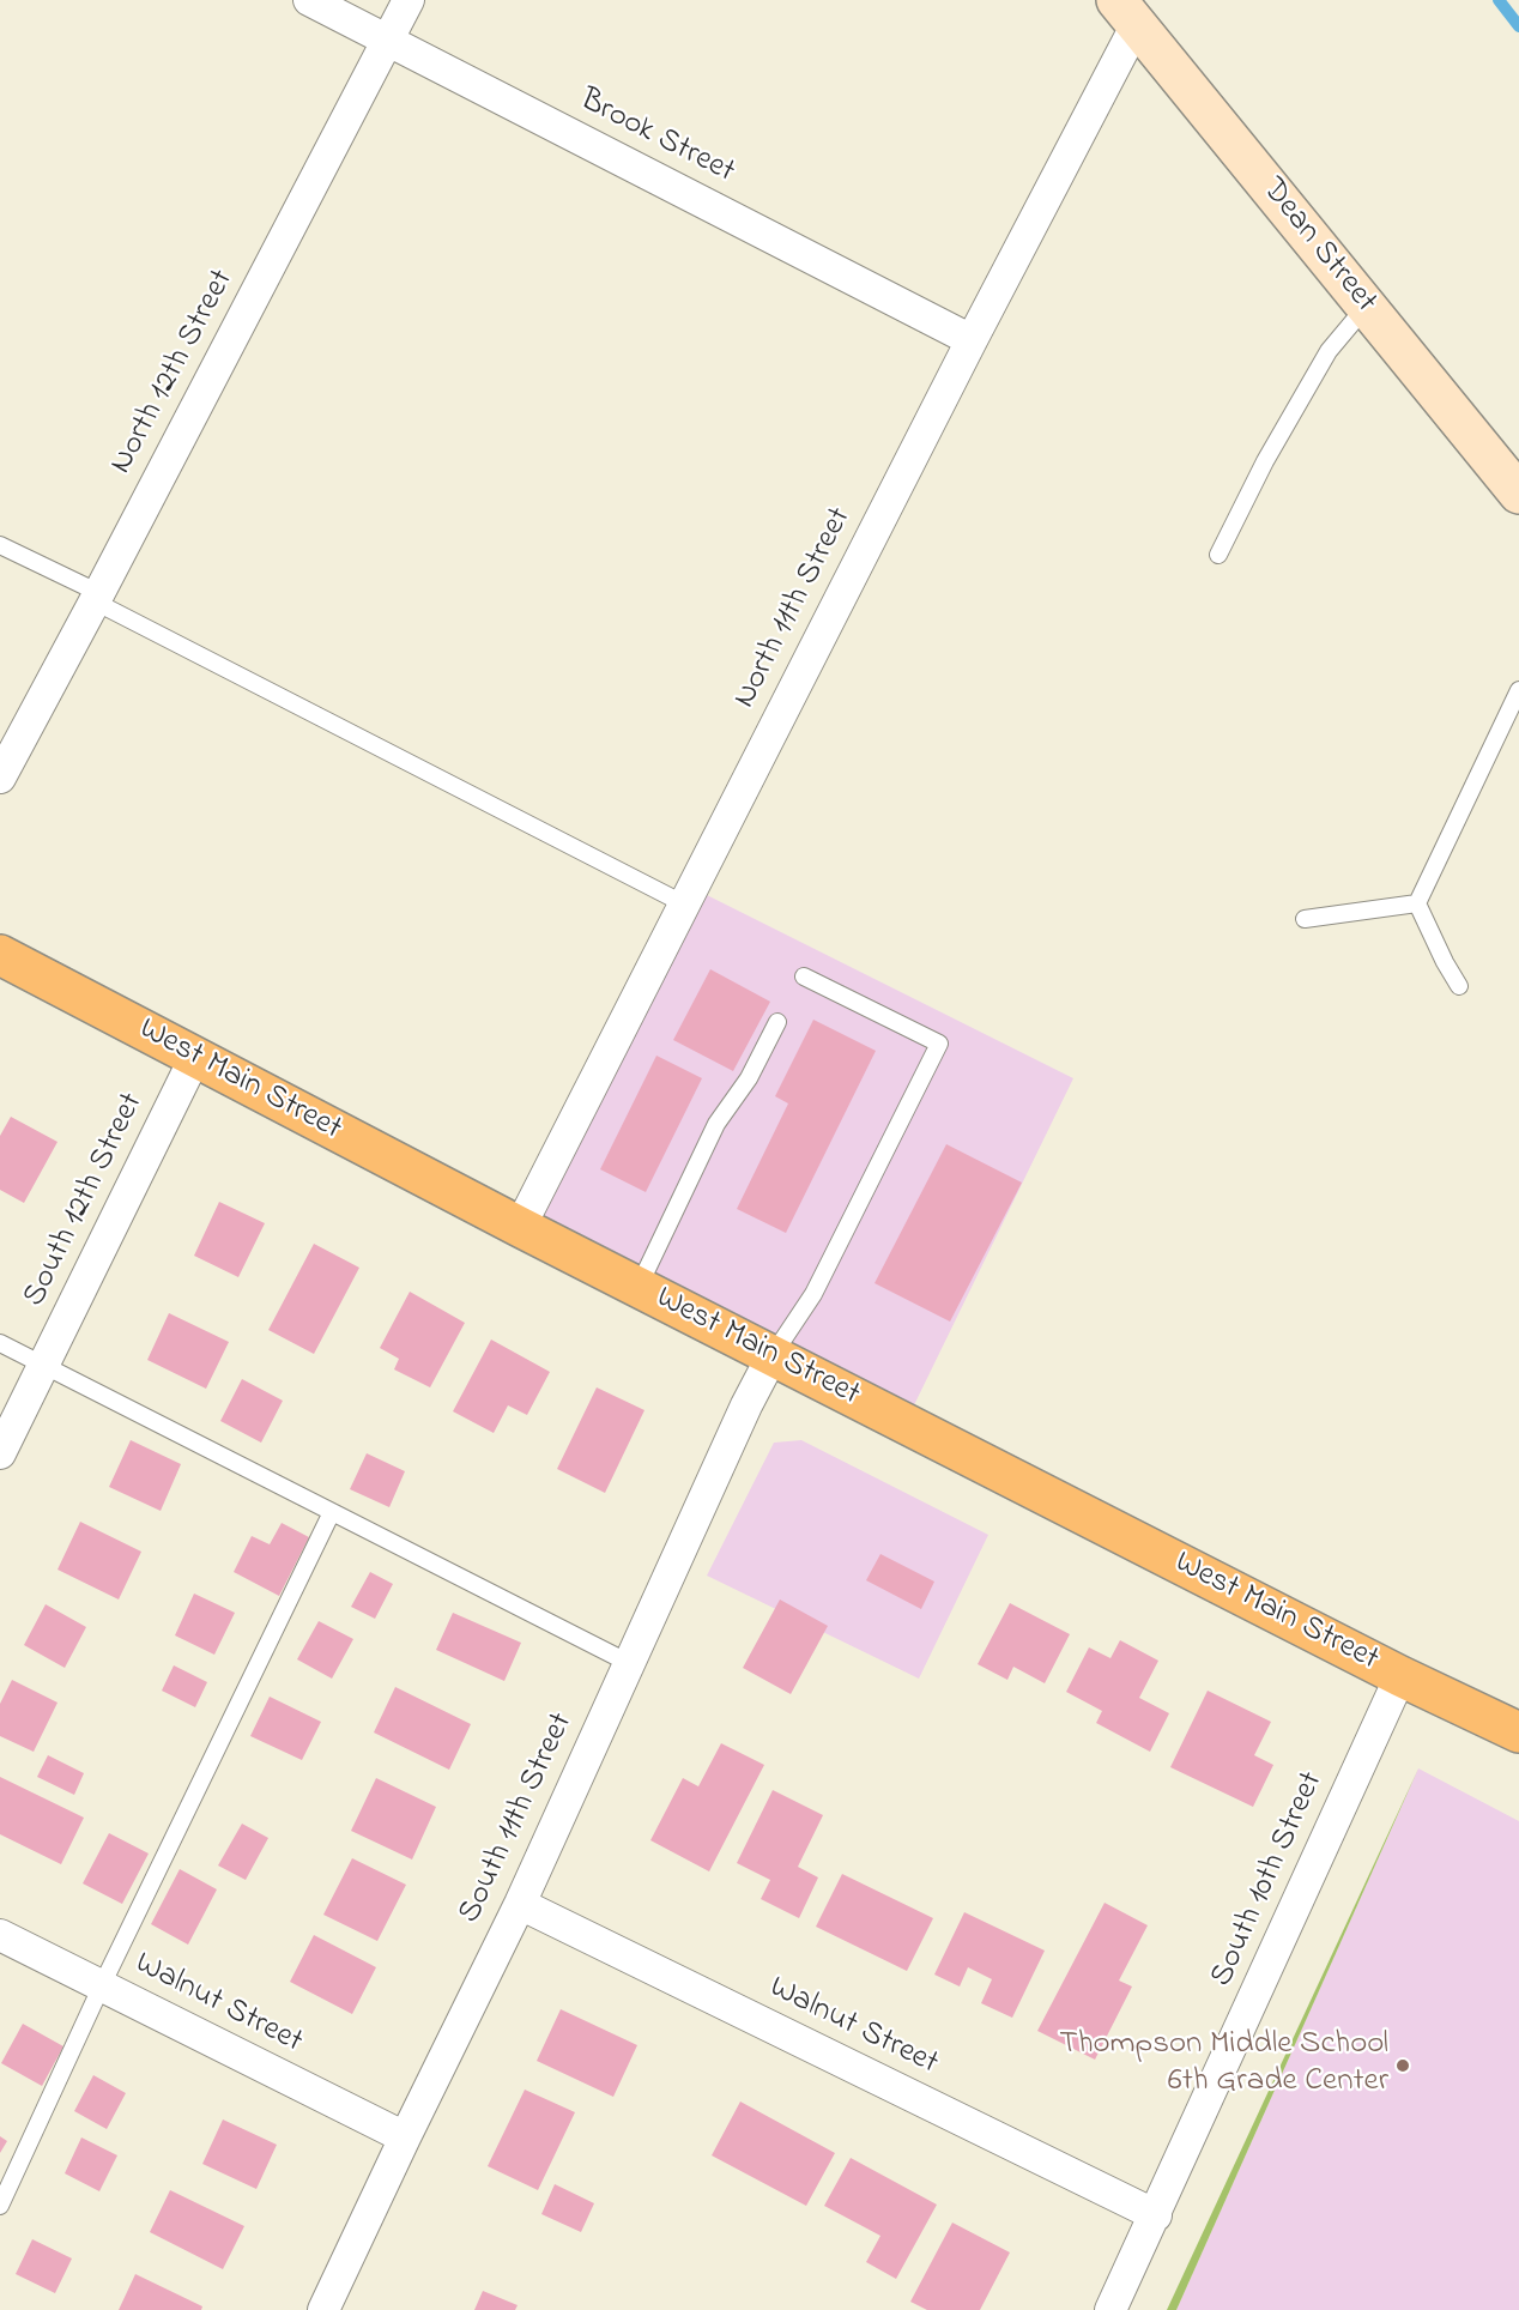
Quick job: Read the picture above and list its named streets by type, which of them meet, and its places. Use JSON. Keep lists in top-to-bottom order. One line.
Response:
{"streets":{"main road":["West Main Street"],"street":["Brook Street","Dean Street","North 12th Street","North 11th Street","South 12th Street","South 11th Street","South 10th Street","Walnut Street"]},"crossings":[["Brook Street","North 12th Street"],["Brook Street","North 11th Street"],["Dean Street","North 11th Street"],["North 11th Street","West Main Street"],["West Main Street","South 12th Street"],["West Main Street","South 11th Street"],["West Main Street","South 10th Street"],["South 11th Street","Walnut Street"],["South 10th Street","Walnut Street"]],"places":["Thompson Middle School 6th Grade Center"]}
